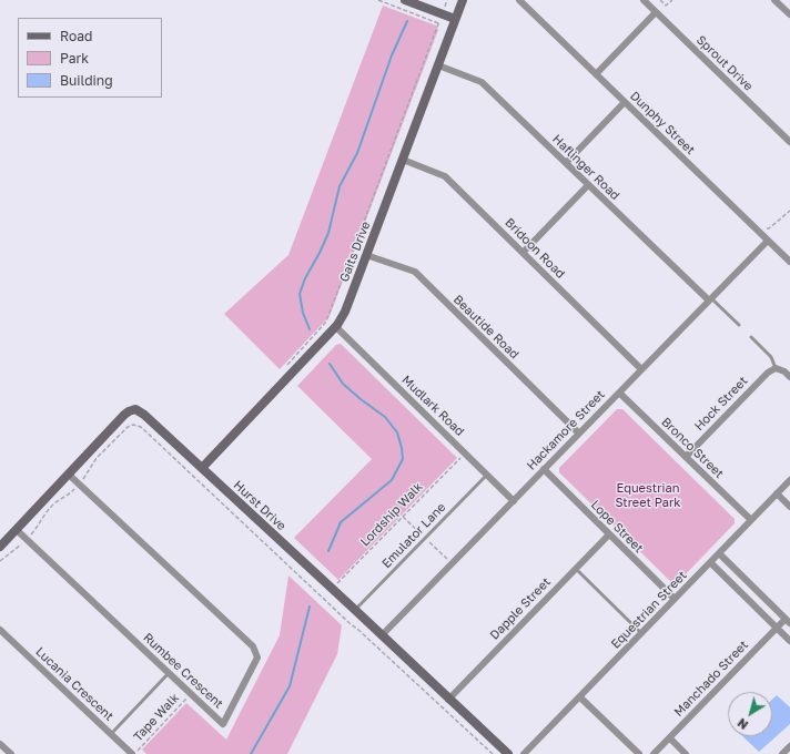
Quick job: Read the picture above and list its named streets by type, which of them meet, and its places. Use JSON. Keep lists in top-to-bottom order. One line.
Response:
{"streets":{"street":["Sprout Drive","Dunphy Street","Haflinger Road","Bridoon Road","Gaits Drive","Beautide Road","Hock Street","Mudlark Road","Hackamore Street","Bronco Street","Hurst Drive","Lope Street","Dapple Street","Equestrian Street","Rumbee Crescent","Manchado Street","Lucania Crescent"],"lane":["Emulator Lane"],"path":["Lordship Walk","Tape Walk"]},"crossings":[["Dunphy Street","Hackamore Street"],["Haflinger Road","Gaits Drive"],["Haflinger Road","Hackamore Street"],["Bridoon Road","Gaits Drive"],["Bridoon Road","Hackamore Street"],["Gaits Drive","Beautide Road"],["Gaits Drive","Mudlark Road"],["Gaits Drive","Hurst Drive"],["Beautide Road","Hackamore Street"],["Hock Street","Bronco Street"],["Mudlark Road","Hackamore Street"],["Mudlark Road","Lordship Walk"],["Mudlark Road","Emulator Lane"],["Hackamore Street","Bronco Street"],["Hackamore Street","Hurst Drive"],["Hackamore Street","Lope Street"],["Bronco Street","Equestrian Street"],["Hurst Drive","Lordship Walk"],["Hurst Drive","Emulator Lane"],["Hurst Drive","Dapple Street"],["Hurst Drive","Rumbee Crescent"],["Lope Street","Dapple Street"],["Lope Street","Equestrian Street"],["Rumbee Crescent","Tape Walk"],["Lucania Crescent","Tape Walk"]],"parks":["Equestrian Street Park"],"legend":["Road","Park","Building"],"north":"bottom left"}
